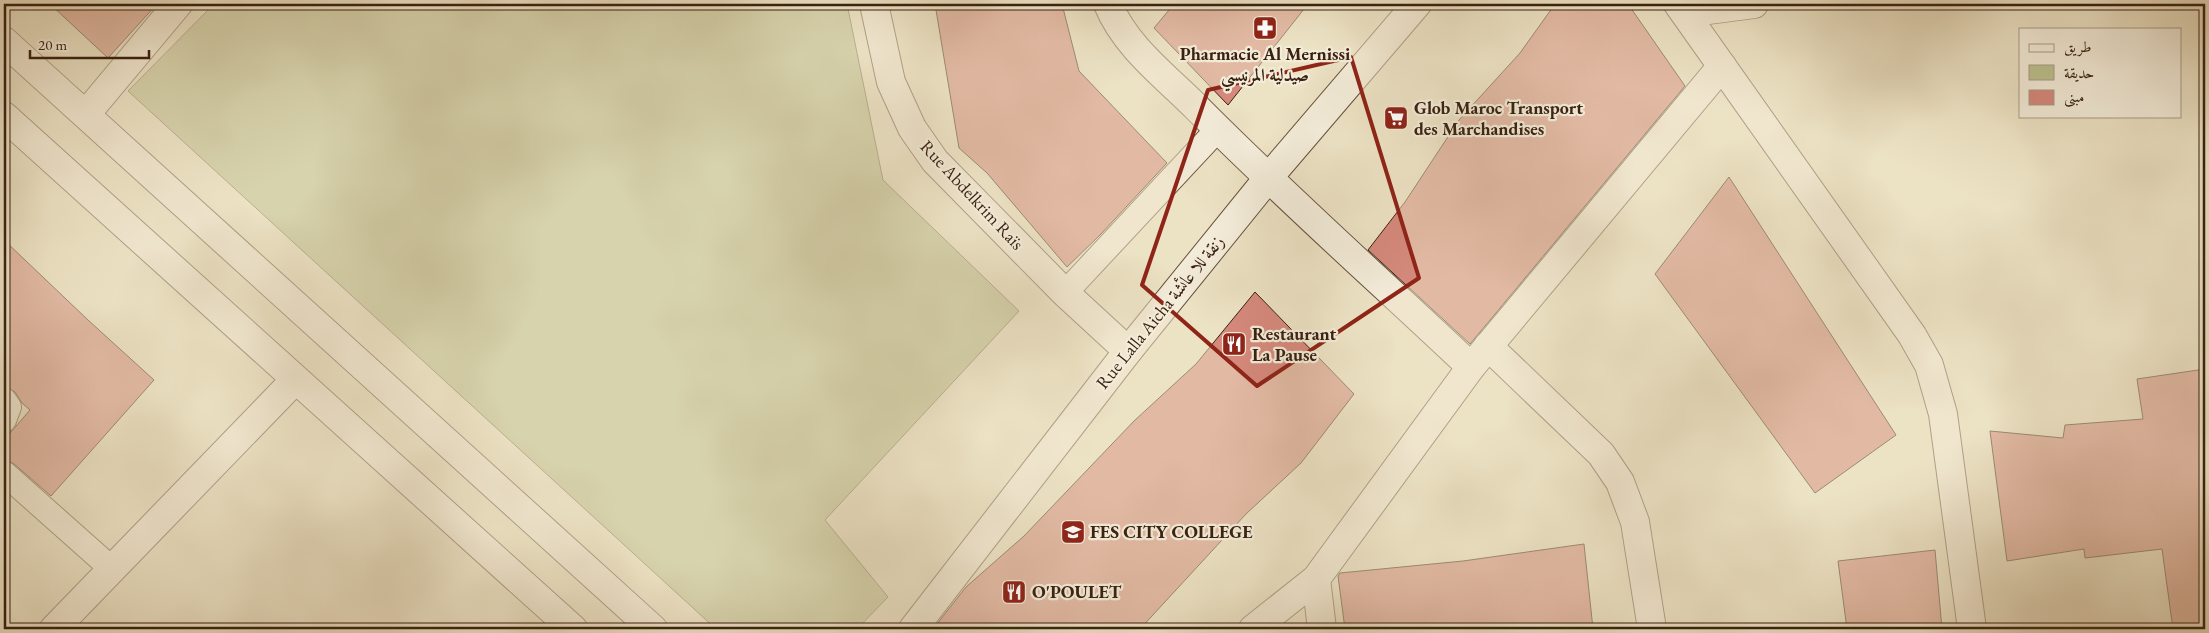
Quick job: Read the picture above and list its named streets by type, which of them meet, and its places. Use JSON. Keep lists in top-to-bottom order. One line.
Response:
{"streets":{"street":["Rue Abdelkrim Raïs","Rue Lalla Aicha زنقة للا عائشة"]},"crossings":[["Rue Abdelkrim Raïs","Rue Lalla Aicha زنقة للا عائشة"]],"places":{"pharmacy":["Pharmacie Al Mernissi صيدلية المرنيسي"],"supermarket":["Glob Maroc Transport des Marchandises"],"restaurant":["Restaurant La Pause","O'POULET"],"school or university":["FES CITY COLLEGE"]},"legend":["طريق","حديقة","مبنى"],"scale_bar":"20 m"}
